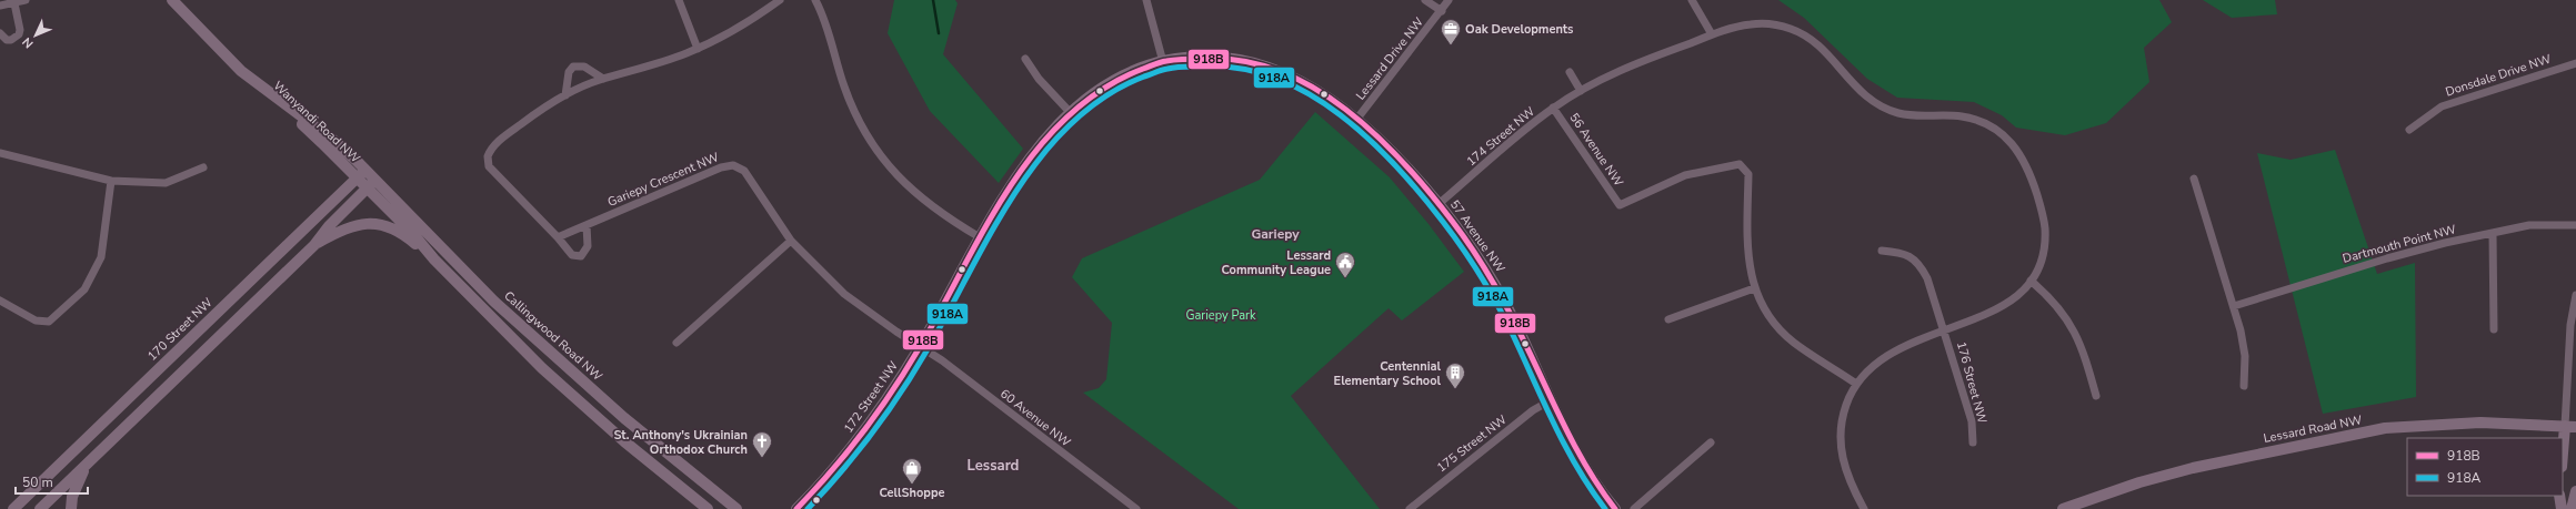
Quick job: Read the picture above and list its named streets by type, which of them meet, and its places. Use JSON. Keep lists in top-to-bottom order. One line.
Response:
{"streets":{"main road":["Wanyandi Road NW","57 Avenue NW","170 Street NW","Callingwood Road NW","172 Street NW","Lessard Road NW"],"street":["Lessard Drive NW","Donsdale Drive NW","174 Street NW","56 Avenue NW","Gariepy Crescent NW","Dartmouth Point NW","176 Street NW","60 Avenue NW","175 Street NW"]},"crossings":[["Lessard Drive NW","57 Avenue NW"],["Wanyandi Road NW","170 Street NW"],["Wanyandi Road NW","Callingwood Road NW"],["174 Street NW","56 Avenue NW"],["174 Street NW","57 Avenue NW"],["174 Street NW","176 Street NW"],["Gariepy Crescent NW","172 Street NW"],["Gariepy Crescent NW","60 Avenue NW"],["57 Avenue NW","172 Street NW"],["57 Avenue NW","175 Street NW"],["170 Street NW","Callingwood Road NW"],["172 Street NW","60 Avenue NW"]],"districts":["Gariepy","Lessard"],"parks":["Gariepy Park"],"places":{"office":["Oak Developments"],"public building":["Lessard Community League"],"building":["Centennial Elementary School"],"church":["St. Anthony's Ukrainian Orthodox Church"],"shop":["CellShoppe"]},"lines":["transit line 918B","transit line 918A"],"legend":["918B","918A"],"scale_bar":"50 m","north":"bottom left"}
